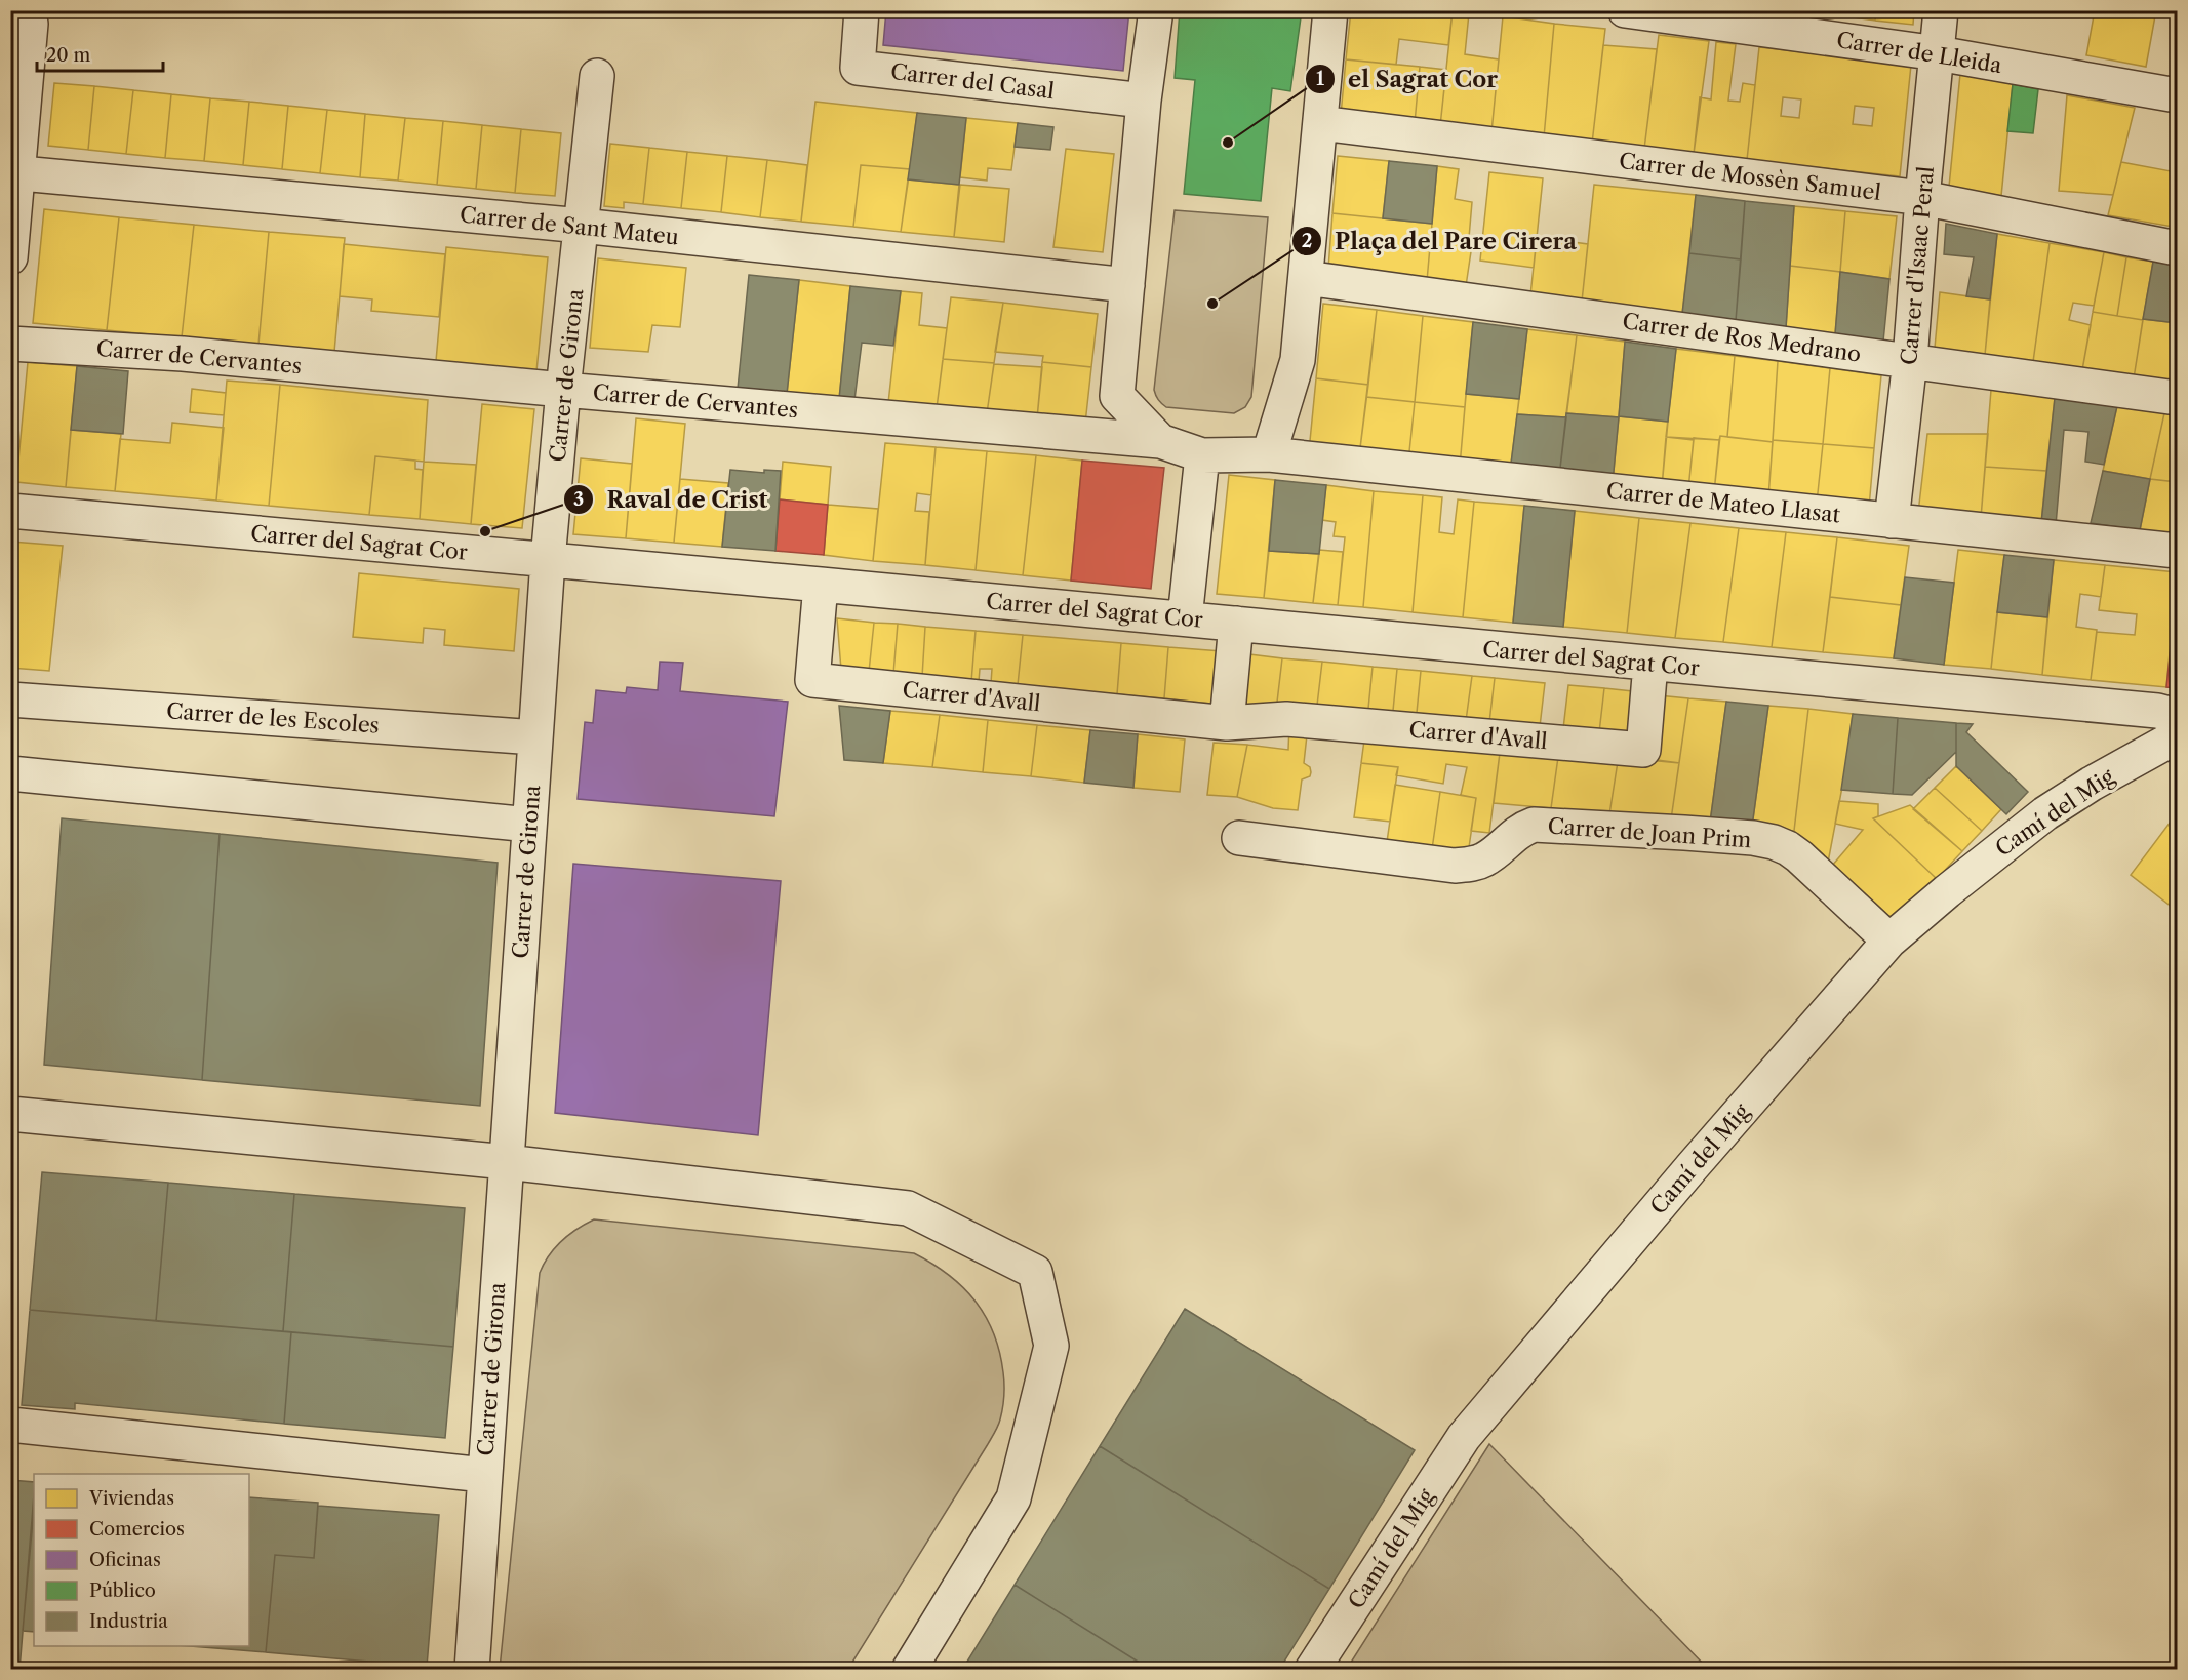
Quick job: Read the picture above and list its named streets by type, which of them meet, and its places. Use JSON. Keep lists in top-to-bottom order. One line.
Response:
{"streets":{"street":["Carrer de Lleida","Carrer del Casal","Carrer de Mossèn Samuel","Carrer de Sant Mateu","Carrer d'Isaac Peral","Carrer de Ros Medrano","Carrer de Cervantes","Carrer de Girona","Carrer de Mateo Llasat","Carrer del Sagrat Cor","Carrer d'Avall","Carrer de les Escoles","Camí del Mig","Carrer de Joan Prim"]},"crossings":[["Carrer de Lleida","Carrer d'Isaac Peral"],["Carrer de Mossèn Samuel","Carrer d'Isaac Peral"],["Carrer de Sant Mateu","Carrer de Girona"],["Carrer d'Isaac Peral","Carrer de Ros Medrano"],["Carrer d'Isaac Peral","Carrer de Mateo Llasat"],["Carrer de Cervantes","Carrer de Girona"],["Carrer de Cervantes","Carrer de Mateo Llasat"],["Carrer de Girona","Carrer del Sagrat Cor"],["Carrer de Girona","Carrer de les Escoles"],["Carrer del Sagrat Cor","Carrer d'Avall"],["Camí del Mig","Carrer de Joan Prim"]],"places":["el Sagrat Cor","Plaça del Pare Cirera","Raval de Crist"],"legend":["Viviendas","Comercios","Oficinas","Público","Industria"],"scale_bar":"20 m"}
